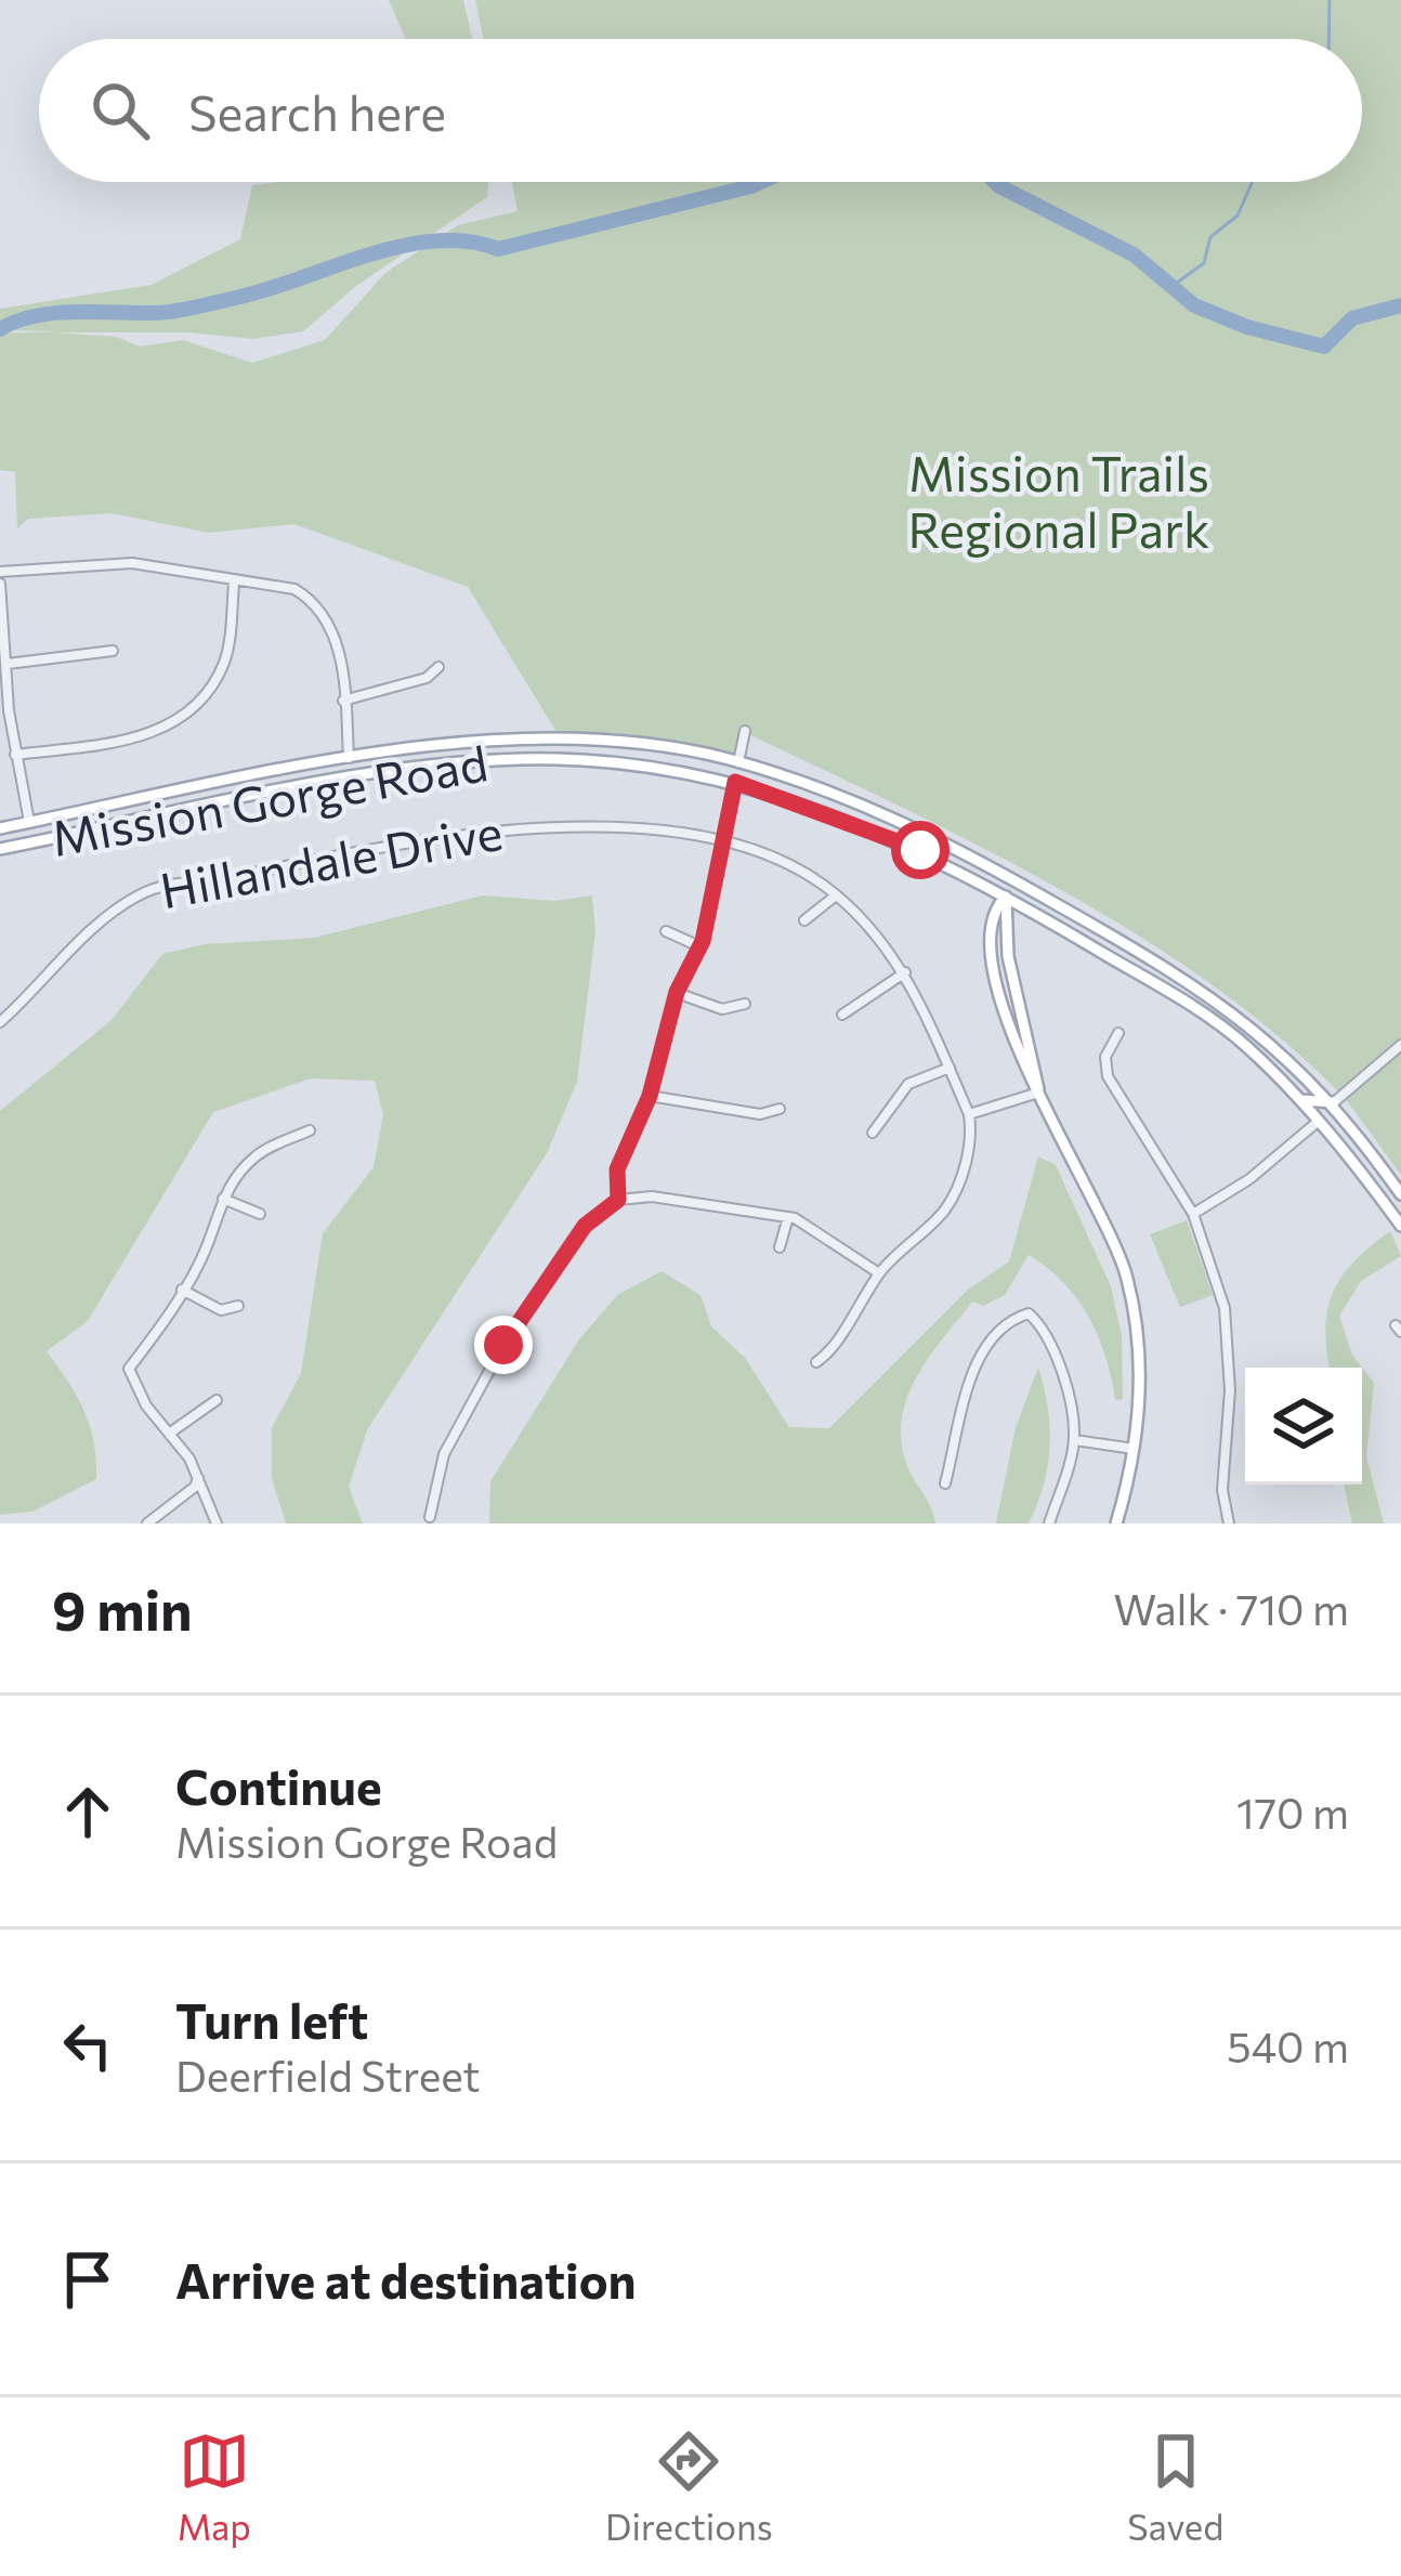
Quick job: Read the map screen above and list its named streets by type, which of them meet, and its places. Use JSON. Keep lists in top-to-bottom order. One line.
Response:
{"streets":{"main road":["Mission Gorge Road"],"street":["Hillandale Drive"]},"parks":["Mission Trails Regional Park"],"page":{"search":"Search here","heading":["9 min","Walk · 710 m"],"list":[["Continue","Mission Gorge Road","170 m"],["Turn left","Deerfield Street","540 m"],"Arrive at destination"],"nav":["Map","Directions","Saved"]}}
